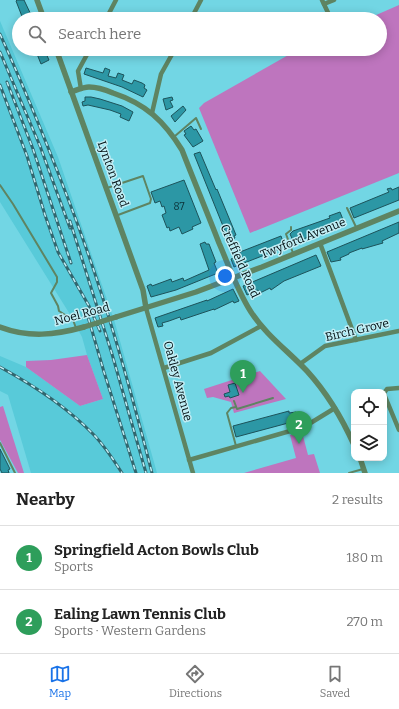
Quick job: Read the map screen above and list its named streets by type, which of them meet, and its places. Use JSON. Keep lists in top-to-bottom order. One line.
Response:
{"streets":{"street":["Lynton Road","Twyford Avenue","Creffield Road","Noel Road","Birch Grove","Oakley Avenue"]},"crossings":[["Lynton Road","Twyford Avenue"],["Lynton Road","Creffield Road"],["Lynton Road","Noel Road"],["Lynton Road","Oakley Avenue"],["Twyford Avenue","Creffield Road"],["Twyford Avenue","Noel Road"],["Twyford Avenue","Oakley Avenue"],["Creffield Road","Birch Grove"],["Noel Road","Oakley Avenue"]],"house_numbers":["87"],"page":{"search":"Search here","pins":["1","2"],"heading":["Nearby","2 results"],"list":[{"mark":"1","name":"Springfield Acton Bowls Club","note":"Sports","value":"180 m"},{"mark":"2","name":"Ealing Lawn Tennis Club","note":"Sports · Western Gardens","value":"270 m"}],"nav":["Map","Directions","Saved"]}}
